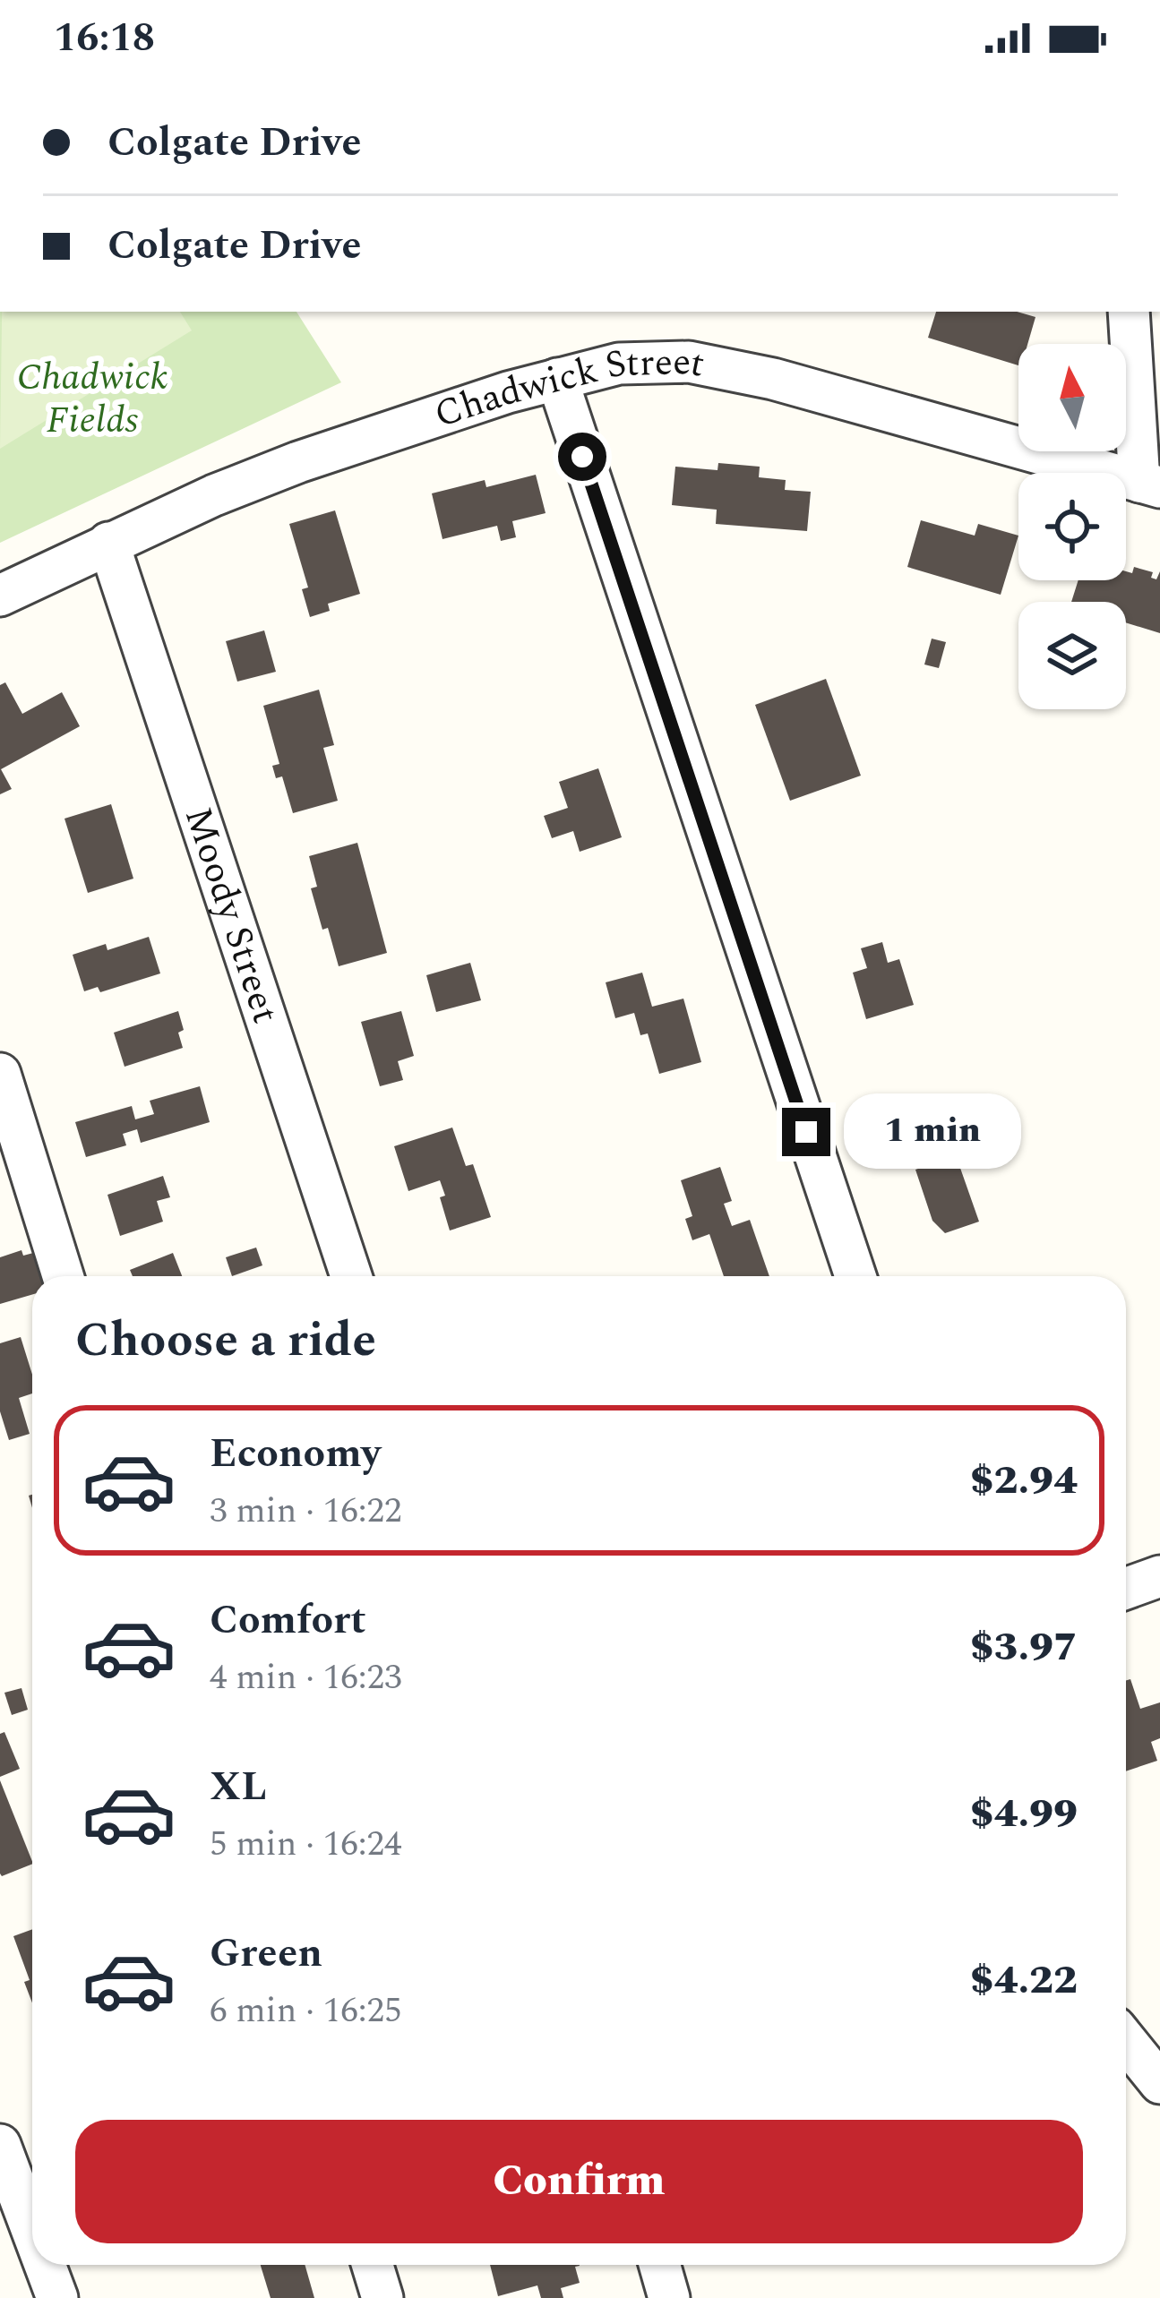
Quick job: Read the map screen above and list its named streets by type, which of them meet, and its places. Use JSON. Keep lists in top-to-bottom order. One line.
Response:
{"streets":{"street":["Chadwick Street","Moody Street"]},"crossings":[["Chadwick Street","Moody Street"]],"parks":["Chadwick Fields"],"north":"top","page":{"status":"16:18","banner":["Colgate Drive","Colgate Drive"],"bubble":"1 min","heading":"Choose a ride","list":[{"name":"Economy","note":"3 min · 16:22","value":"$2.94"},{"name":"Comfort","note":"4 min · 16:23","value":"$3.97"},{"name":"XL","note":"5 min · 16:24","value":"$4.99"},{"name":"Green","note":"6 min · 16:25","value":"$4.22"}],"buttons":"Confirm"}}
